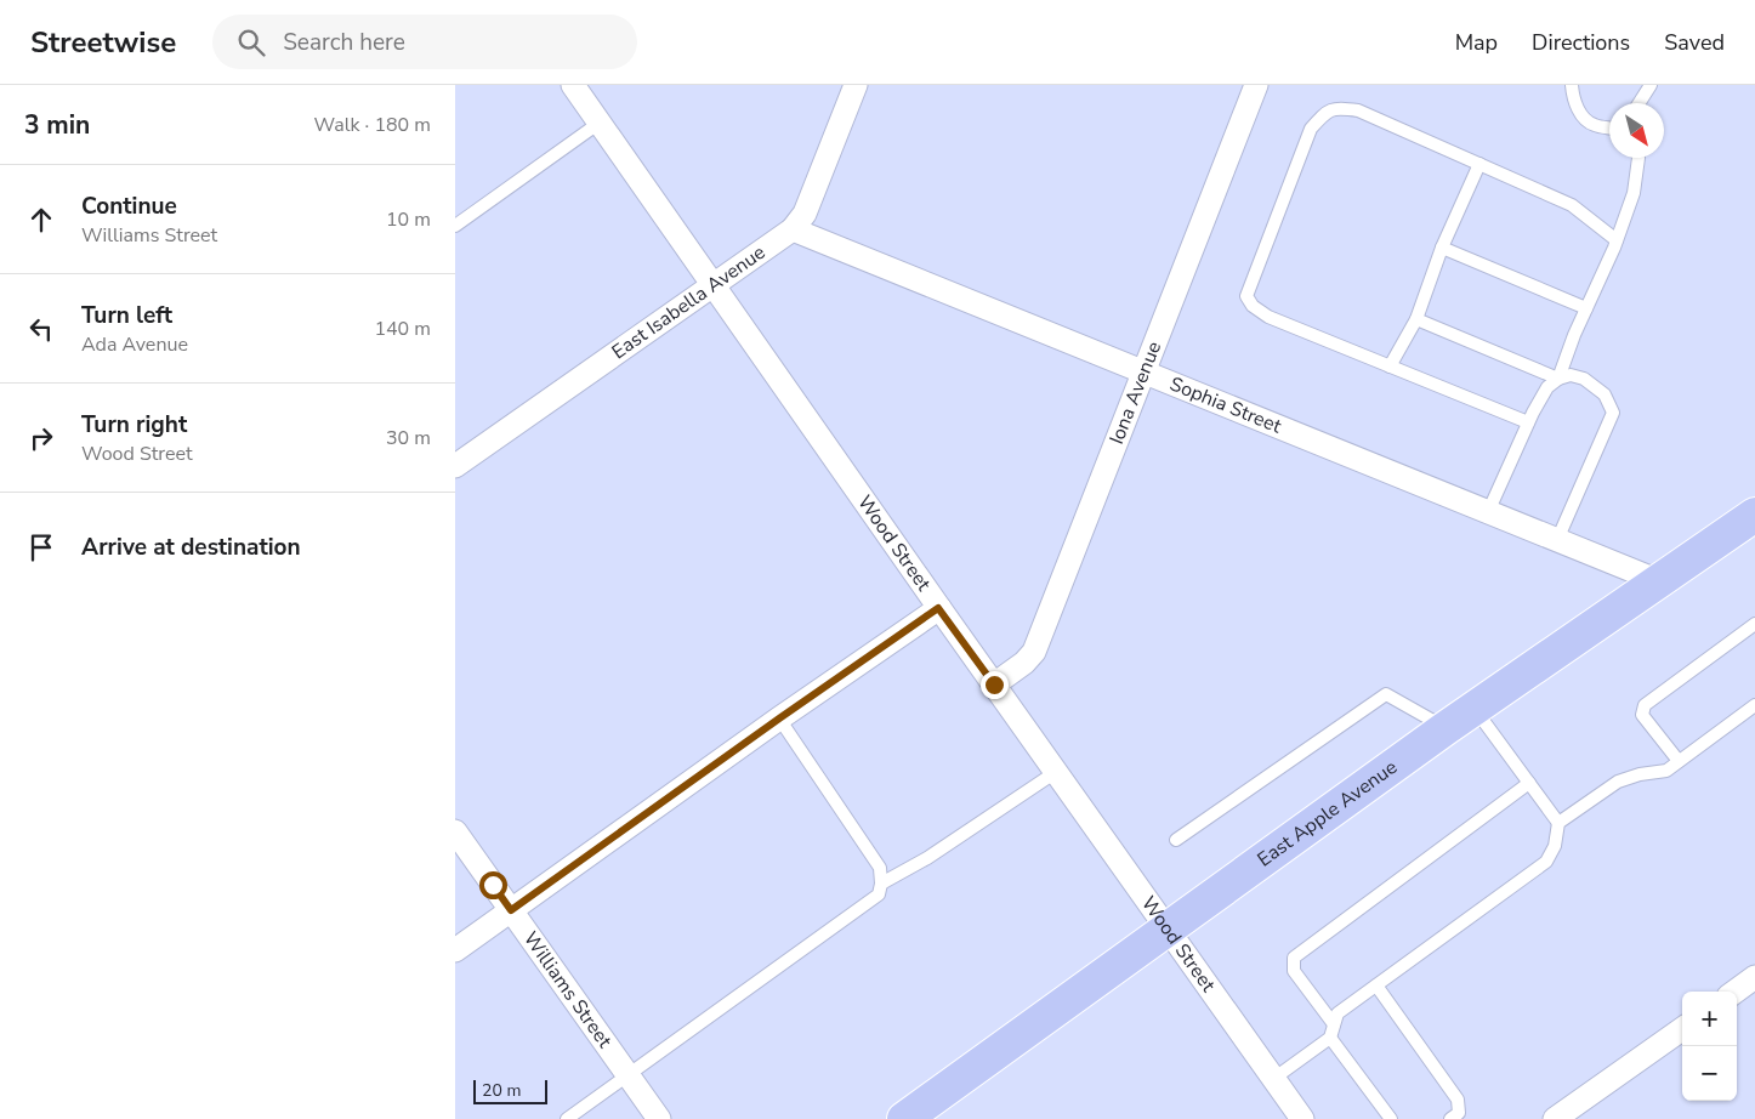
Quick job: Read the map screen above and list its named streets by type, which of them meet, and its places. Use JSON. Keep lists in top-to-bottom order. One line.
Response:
{"streets":{"main road":["East Apple Avenue"],"street":["East Isabella Avenue","Iona Avenue","Sophia Street","Wood Street","Williams Street"]},"crossings":[["East Isabella Avenue","Sophia Street"],["East Isabella Avenue","Wood Street"],["Iona Avenue","Sophia Street"],["Iona Avenue","Wood Street"],["Sophia Street","East Apple Avenue"],["Wood Street","East Apple Avenue"]],"scale_bar":"20 m","north":"bottom right","page":{"header":"Streetwise","search":"Search here","nav":["Map","Directions","Saved"],"heading":["3 min","Walk · 180 m"],"list":[["Continue","Williams Street","10 m"],["Turn left","Ada Avenue","140 m"],["Turn right","Wood Street","30 m"],"Arrive at destination"],"map_buttons":["+","−"],"scale":"20 m"}}
